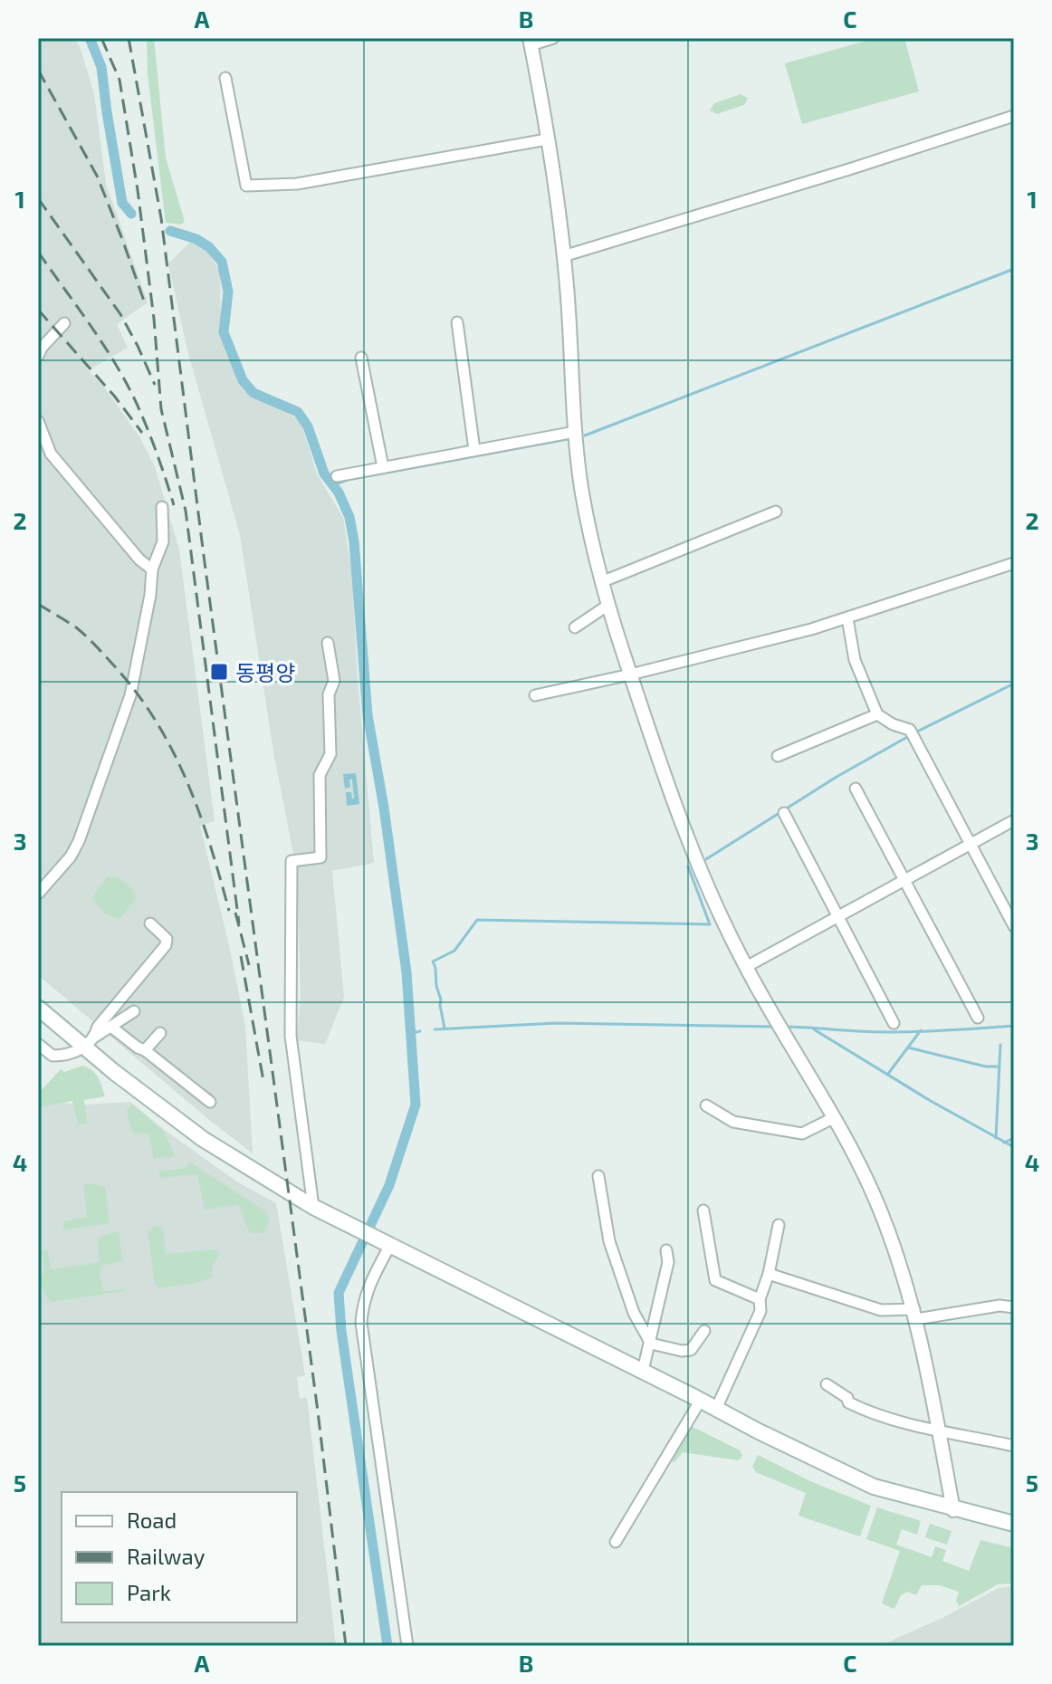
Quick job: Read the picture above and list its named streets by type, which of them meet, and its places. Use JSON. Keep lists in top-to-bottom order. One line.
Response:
{"places":{"transit":["동평양"]},"legend":["Road","Railway","Park"],"grid":{"columns":["A","B","C"],"rows":["1","2","3","4","5"]}}
